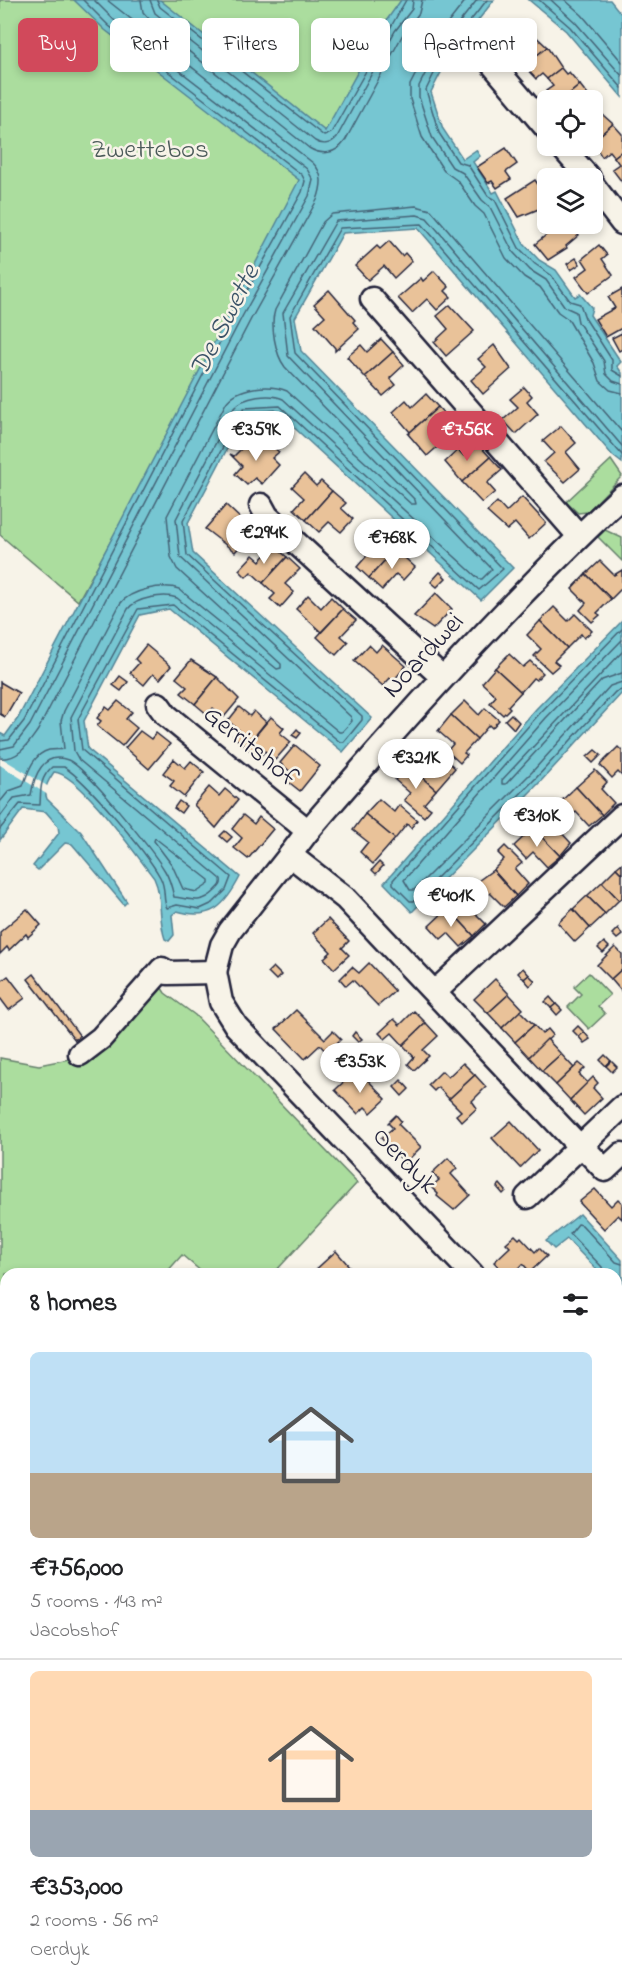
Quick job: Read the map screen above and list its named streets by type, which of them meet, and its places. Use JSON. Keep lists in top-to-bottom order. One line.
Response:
{"streets":{"street":["Noardwei","Gerritshof","Oerdyk"]},"crossings":[["Noardwei","Gerritshof"],["Noardwei","Oerdyk"]],"water":["De Swette"],"parks":["Zwettebos"],"page":{"chip":["Buy","Rent","Filters","New","Apartment"],"price":["€359K","€756K","€294K","€768K","€321K","€310K","€401K","€353K"],"heading":"8 homes","list":[{"name":"€756,000","note":"5 rooms · 143 m² · Jacobshof"},{"name":"€353,000","note":"2 rooms · 56 m² · Oerdyk"}]}}
